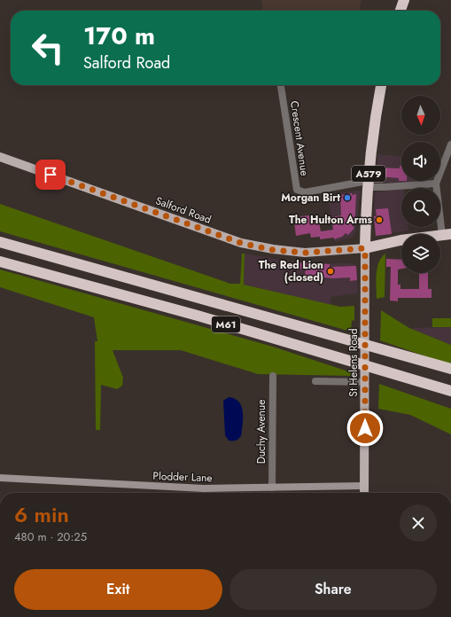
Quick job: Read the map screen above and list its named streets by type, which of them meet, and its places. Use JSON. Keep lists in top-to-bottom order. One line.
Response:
{"streets":{"highway":["A579","M61"],"main road":["Salford Road","St Helens Road","Plodder Lane"],"street":["Crescent Avenue","Duchy Avenue"]},"crossings":[["Crescent Avenue","A579"],["A579","Salford Road"],["A579","St Helens Road"],["Salford Road","St Helens Road"],["St Helens Road","Plodder Lane"],["Duchy Avenue","Plodder Lane"]],"places":["Morgan Birt","The Hulton Arms","The Red Lion (closed)"],"north":"bottom","page":{"turn":["170 m","Salford Road"],"heading":["6 min","480 m · 20:25"],"buttons":["Exit","Share"]}}
